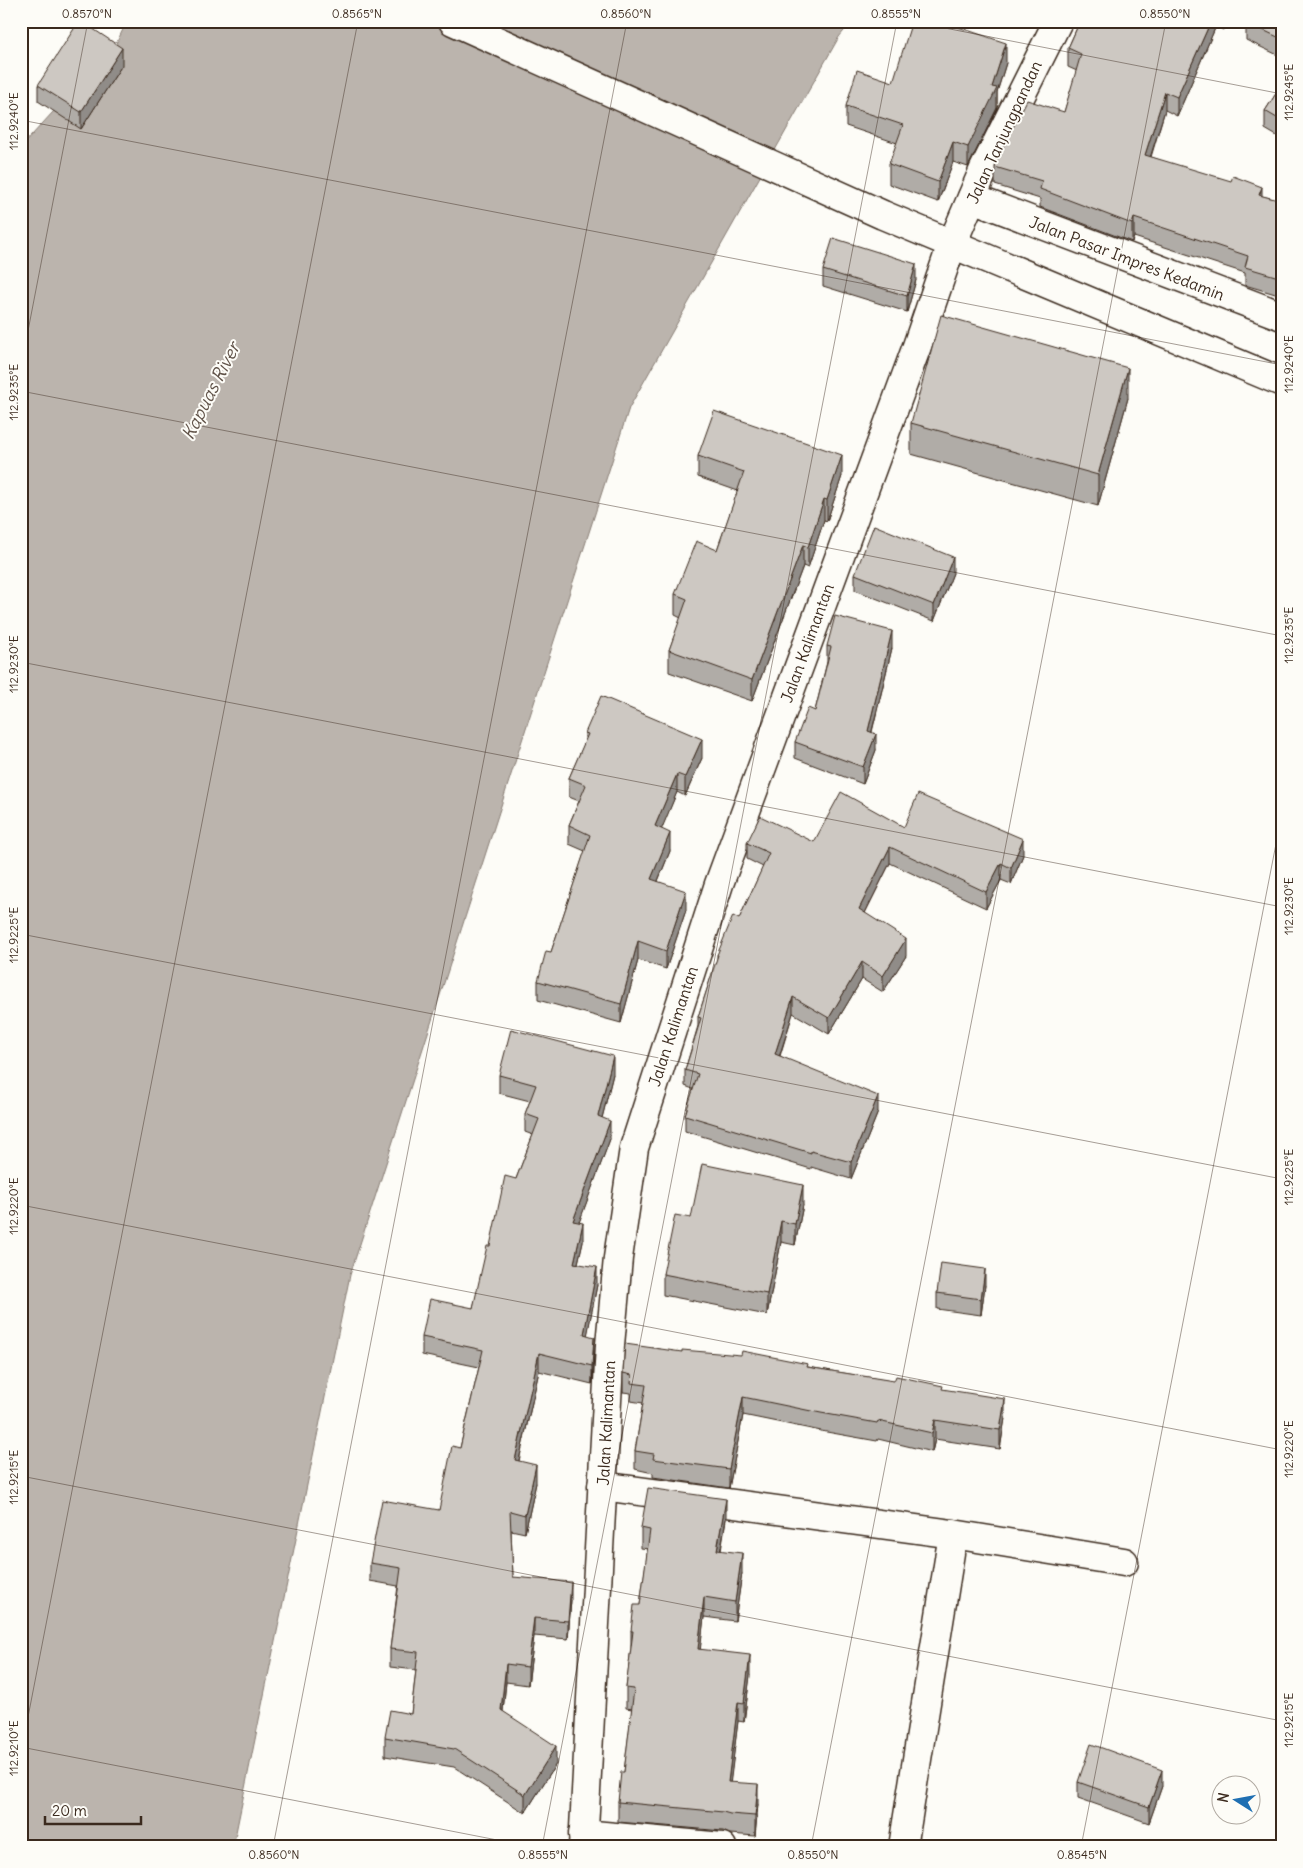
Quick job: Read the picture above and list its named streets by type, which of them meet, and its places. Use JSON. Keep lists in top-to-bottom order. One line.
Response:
{"streets":{"main road":["Jalan Tanjungpandan","Jalan Pasar Impres Kedamin","Jalan Kalimantan"]},"crossings":[["Jalan Tanjungpandan","Jalan Pasar Impres Kedamin"],["Jalan Tanjungpandan","Jalan Kalimantan"]],"water":["Kapuas River"],"scale_bar":"20 m","north":"left","coordinates":["0.8570°N","0.8565°N","0.8560°N","0.8555°N","0.8550°N","112.9245°E","112.9240°E","112.9235°E","112.9230°E","112.9225°E","112.9220°E","112.9215°E","112.9210°E","0.8545°N"]}
